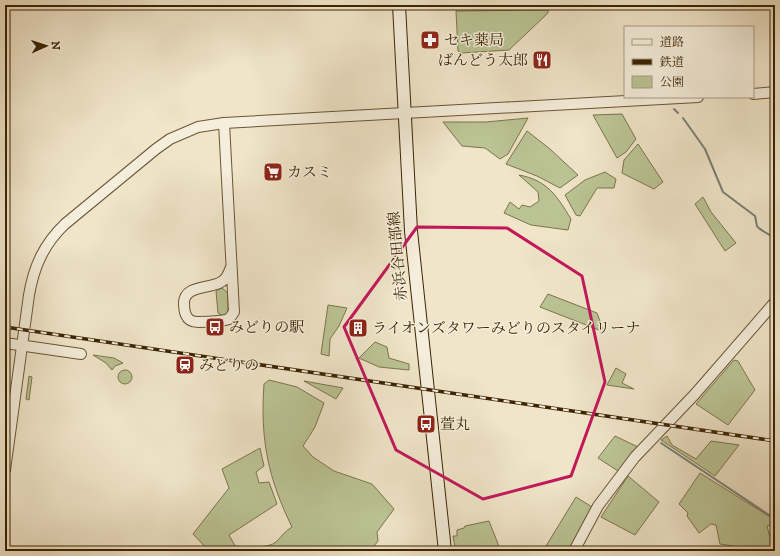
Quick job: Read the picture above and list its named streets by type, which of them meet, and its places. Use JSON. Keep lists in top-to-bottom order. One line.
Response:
{"streets":{"main road":["赤浜谷田部線"]},"places":{"pharmacy":["セキ薬局"],"restaurant":["ばんどう太郎"],"supermarket":["カスミ"],"bus stop":["みどりの駅","萱丸"],"building":["ライオンズタワーみどりのスタイリーナ"],"station":["みどりの"]},"legend":["道路","鉄道","公園"],"north":"right"}
